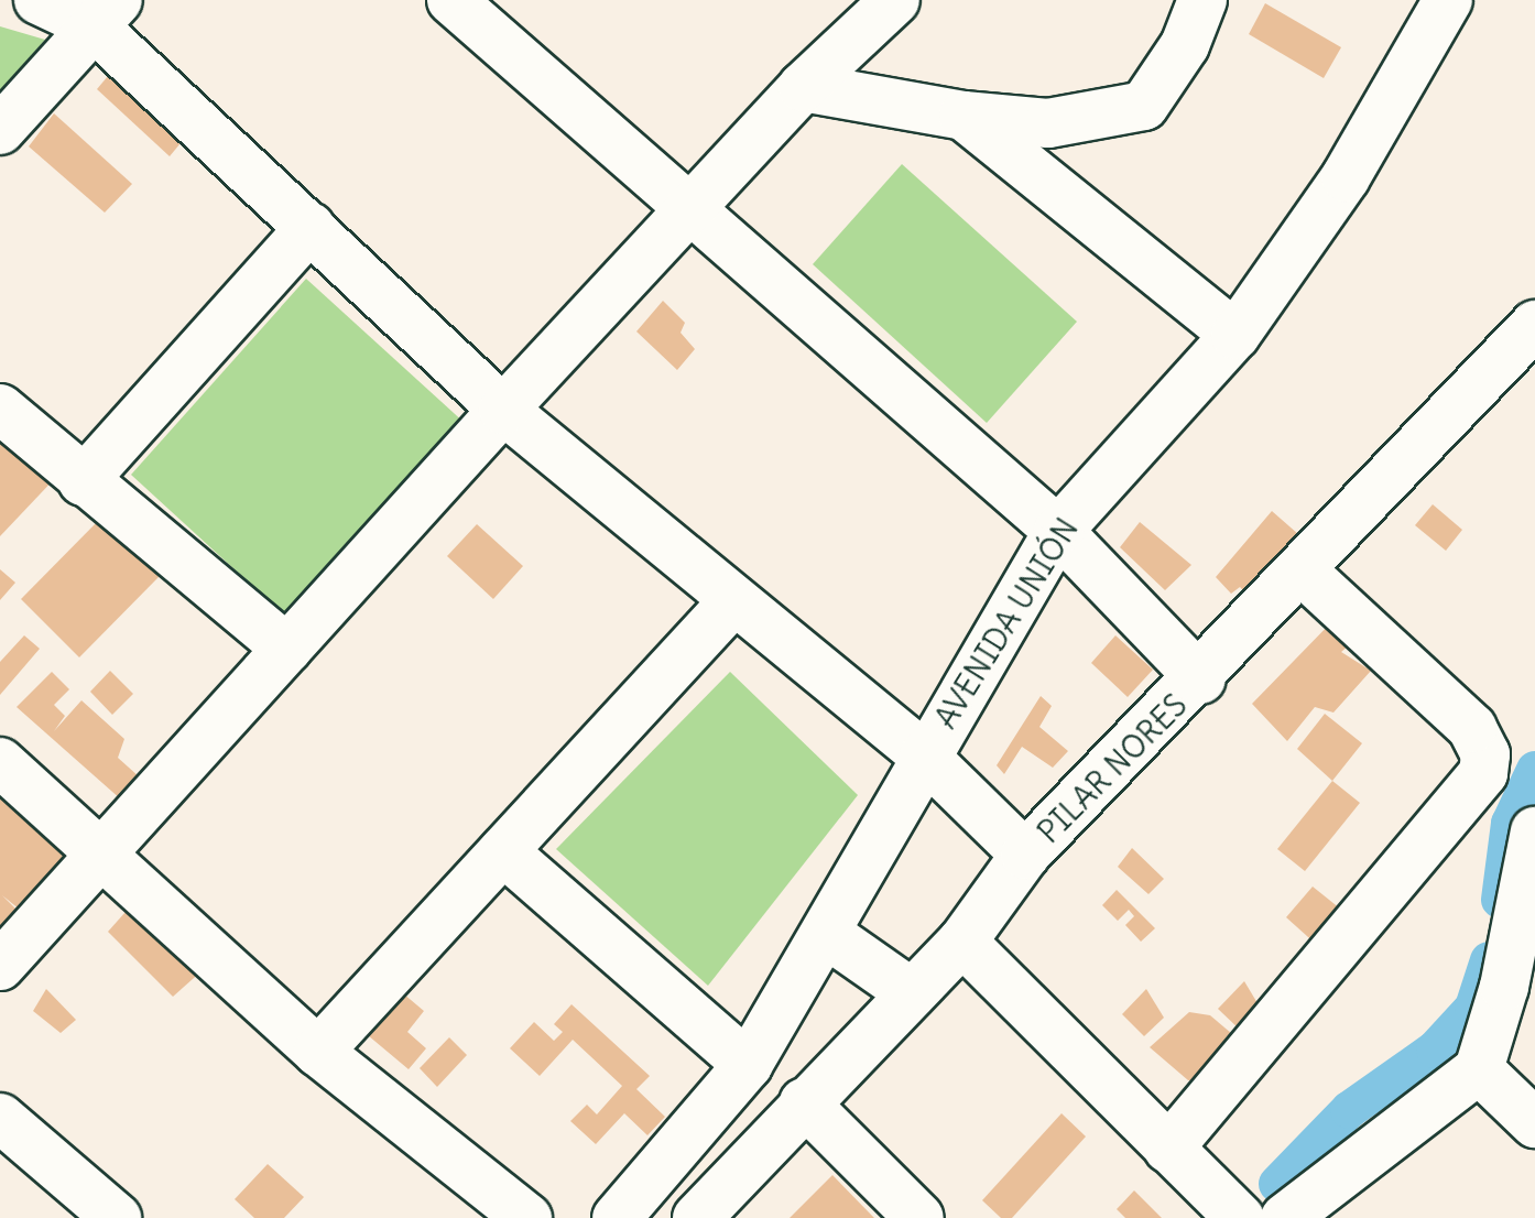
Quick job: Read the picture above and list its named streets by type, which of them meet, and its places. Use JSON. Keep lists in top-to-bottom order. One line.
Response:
{"streets":{"street":["AVENIDA UNIÓN","PILAR NORES"]}}
